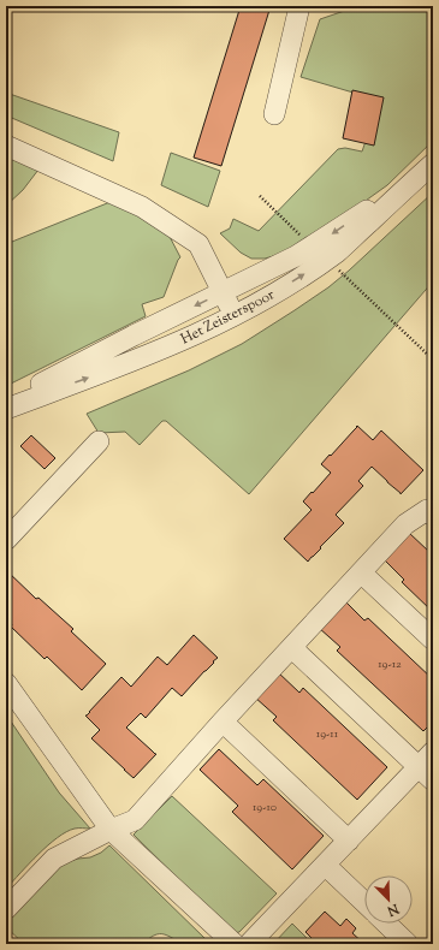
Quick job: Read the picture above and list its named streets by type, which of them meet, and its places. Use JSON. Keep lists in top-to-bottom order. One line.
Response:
{"streets":{"street":["Het Zeisterspoor"]},"house_numbers":["19-12","19-11","19-10"],"north":"bottom right"}
